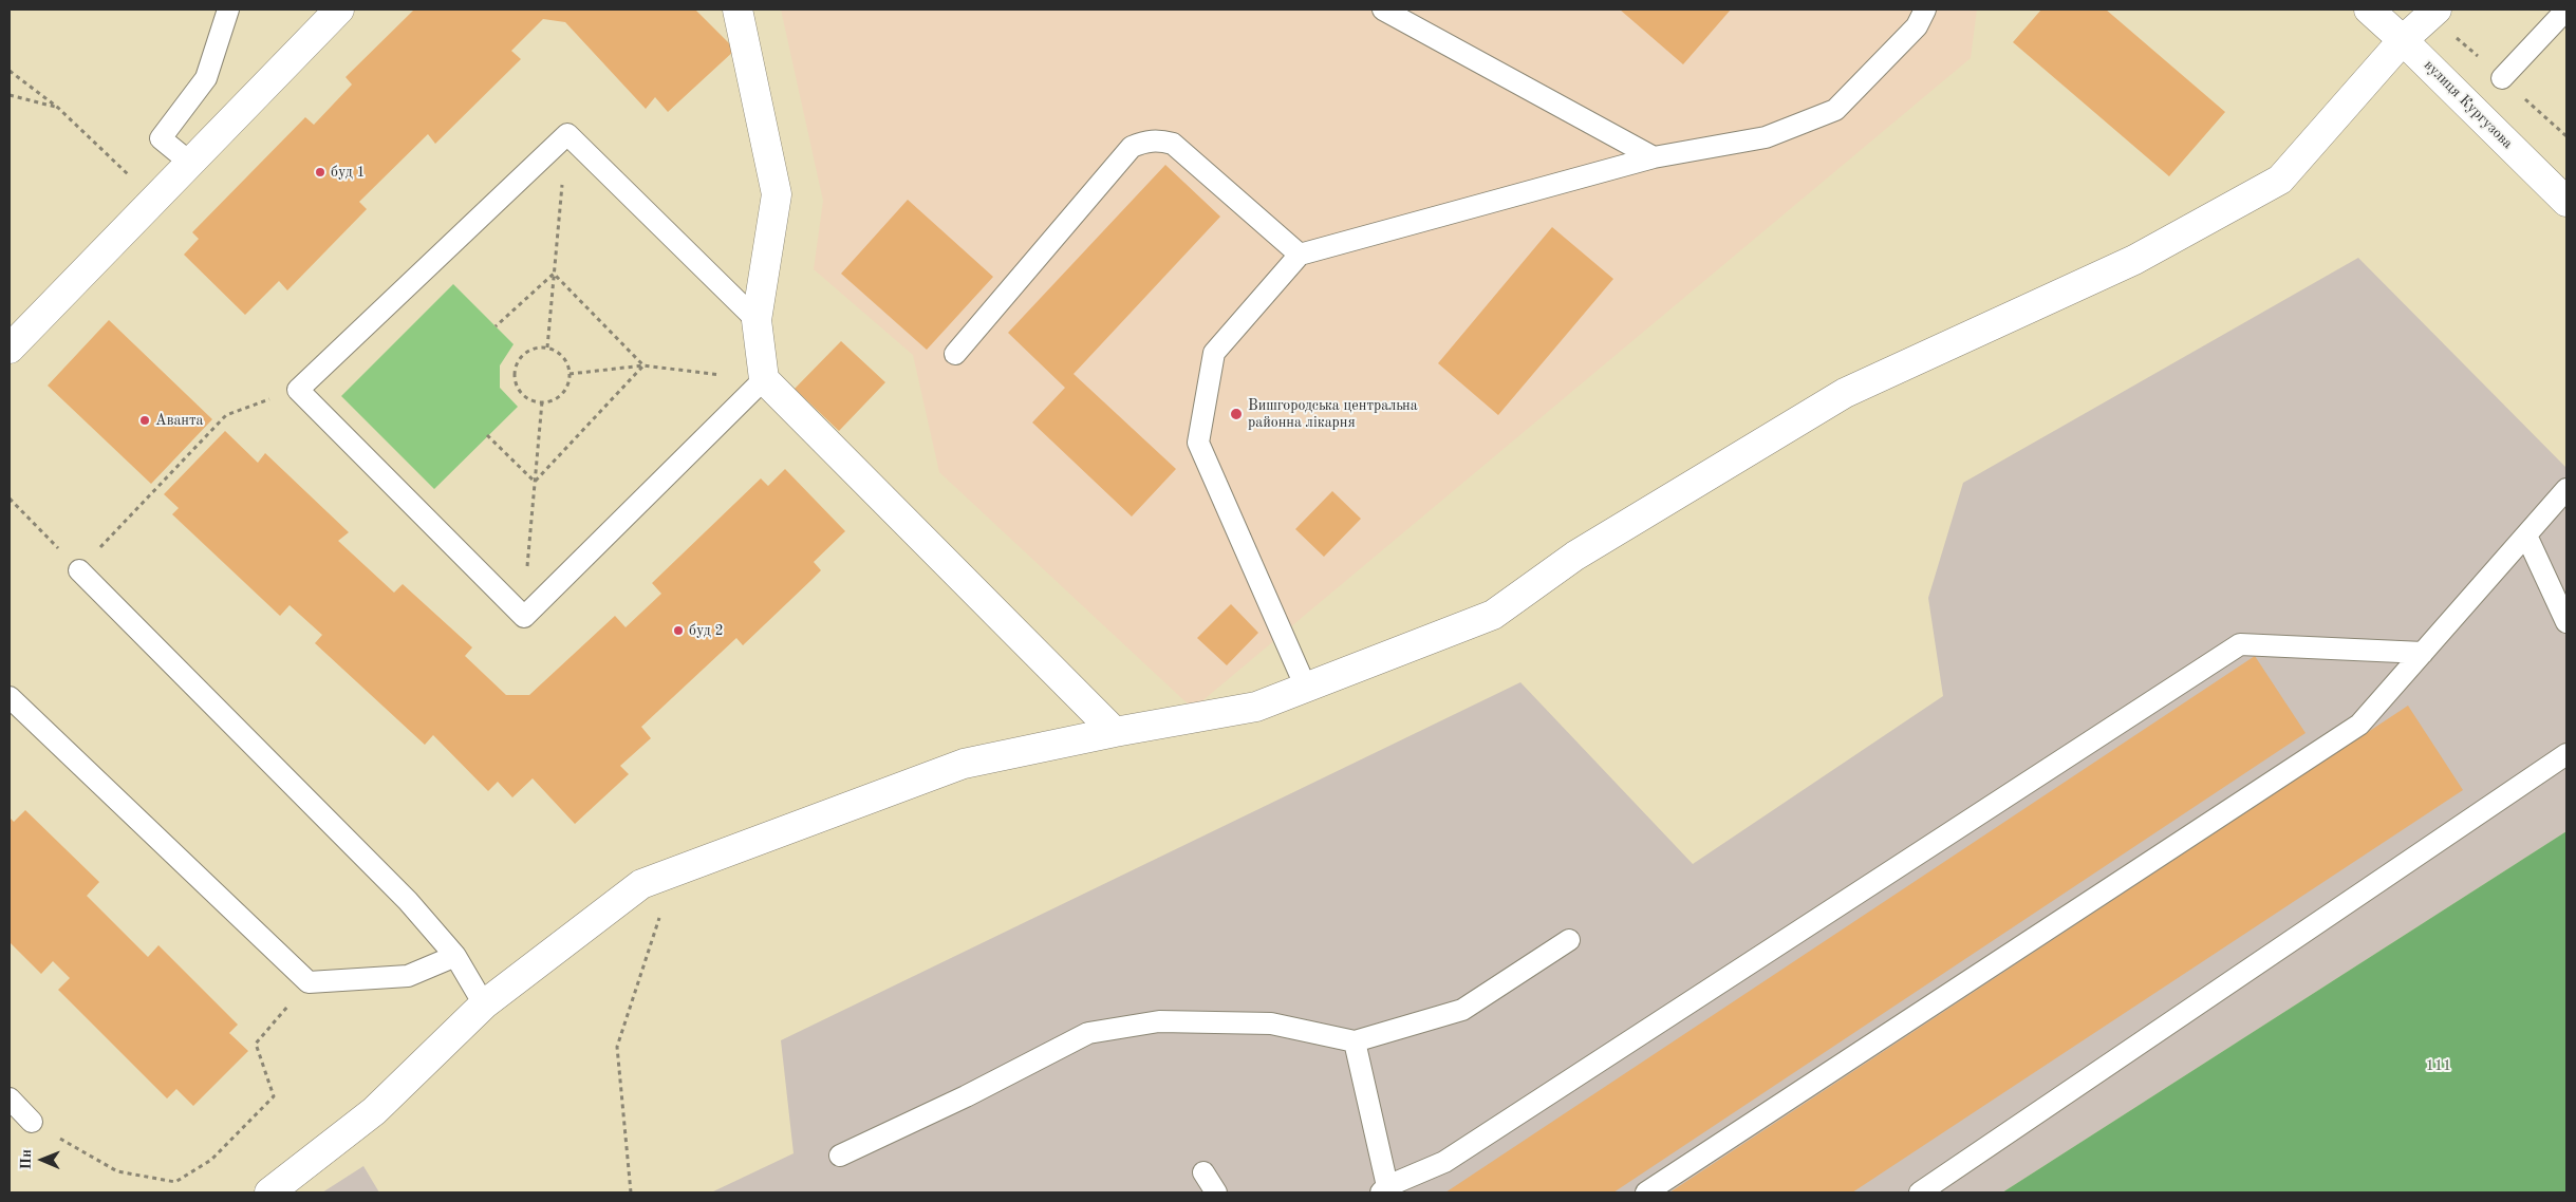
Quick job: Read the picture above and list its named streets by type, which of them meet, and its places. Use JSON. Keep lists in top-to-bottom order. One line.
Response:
{"streets":{"street":["вулиця Кургузова"]},"parks":["111"],"places":["буд 1","Вишгородська центральна районна лікарня","Аванта","буд 2"],"north":"left"}
